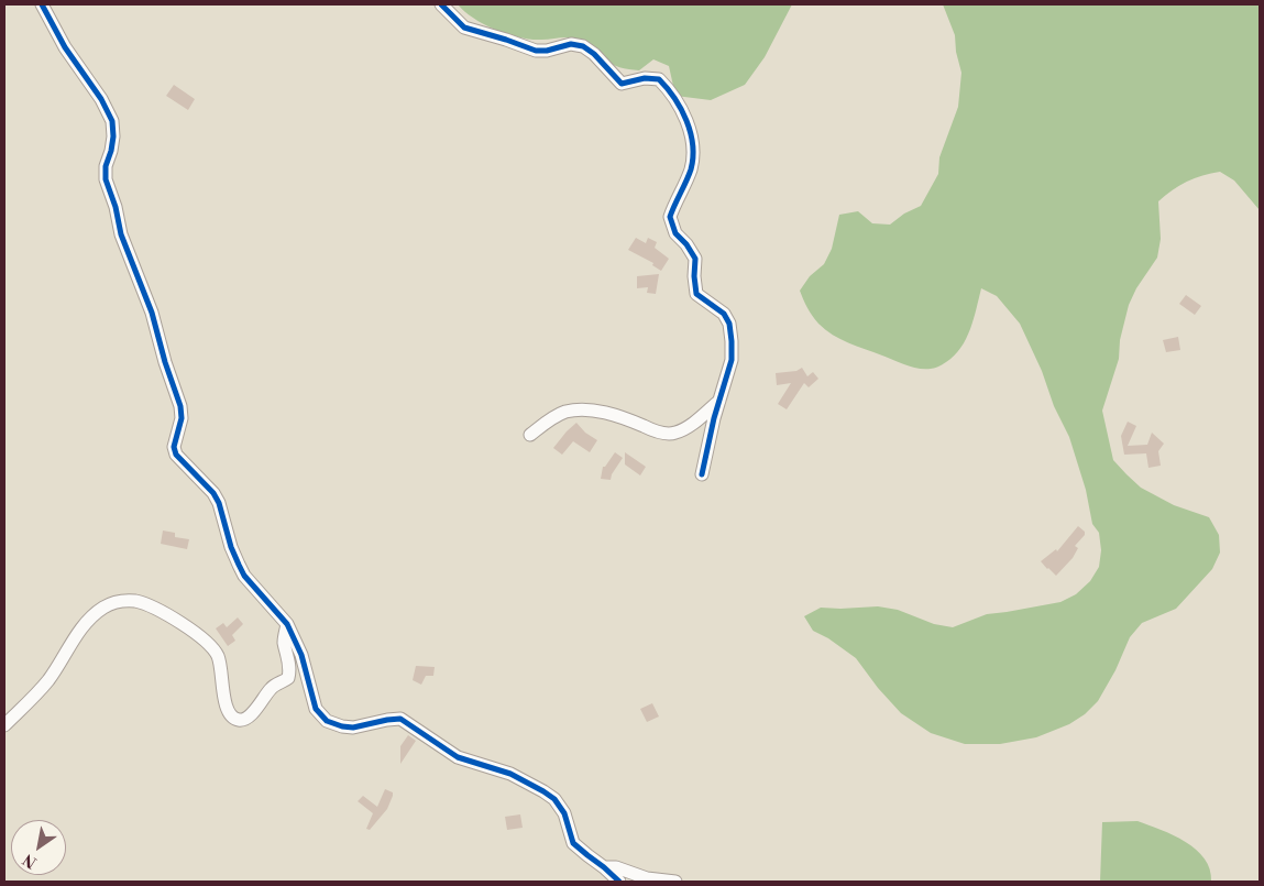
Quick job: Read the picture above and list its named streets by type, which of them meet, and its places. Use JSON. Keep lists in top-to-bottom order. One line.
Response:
{"north":"bottom left"}
